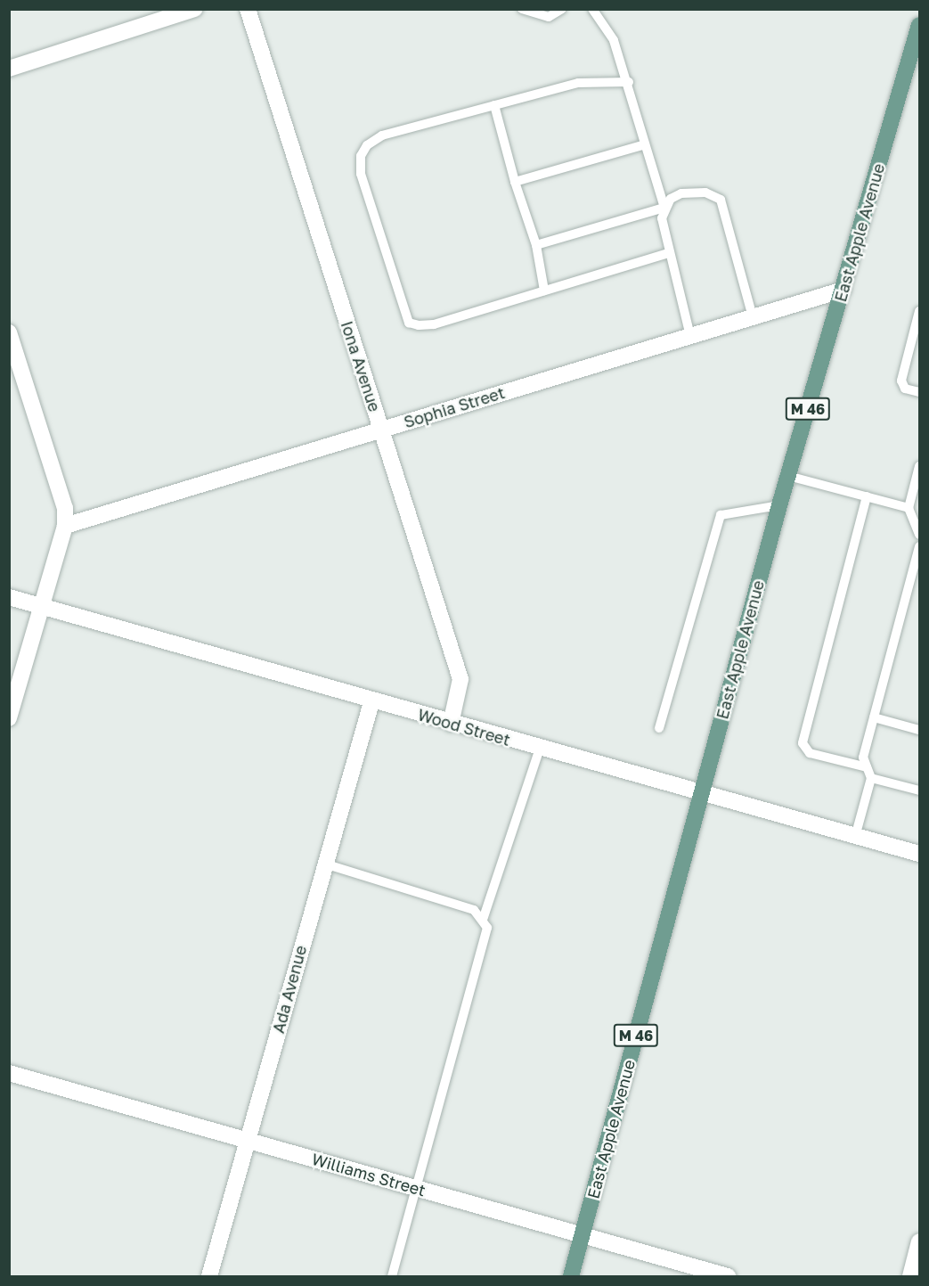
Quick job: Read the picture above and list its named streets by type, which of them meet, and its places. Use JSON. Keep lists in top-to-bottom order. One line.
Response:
{"streets":{"main road":["East Apple Avenue","M 46"],"street":["Iona Avenue","Sophia Street","Wood Street","Ada Avenue","Williams Street"]},"crossings":[["East Apple Avenue","Sophia Street"],["East Apple Avenue","Wood Street"],["East Apple Avenue","Williams Street"],["Iona Avenue","Sophia Street"],["Iona Avenue","Wood Street"],["Wood Street","Ada Avenue"],["Ada Avenue","Williams Street"]]}
